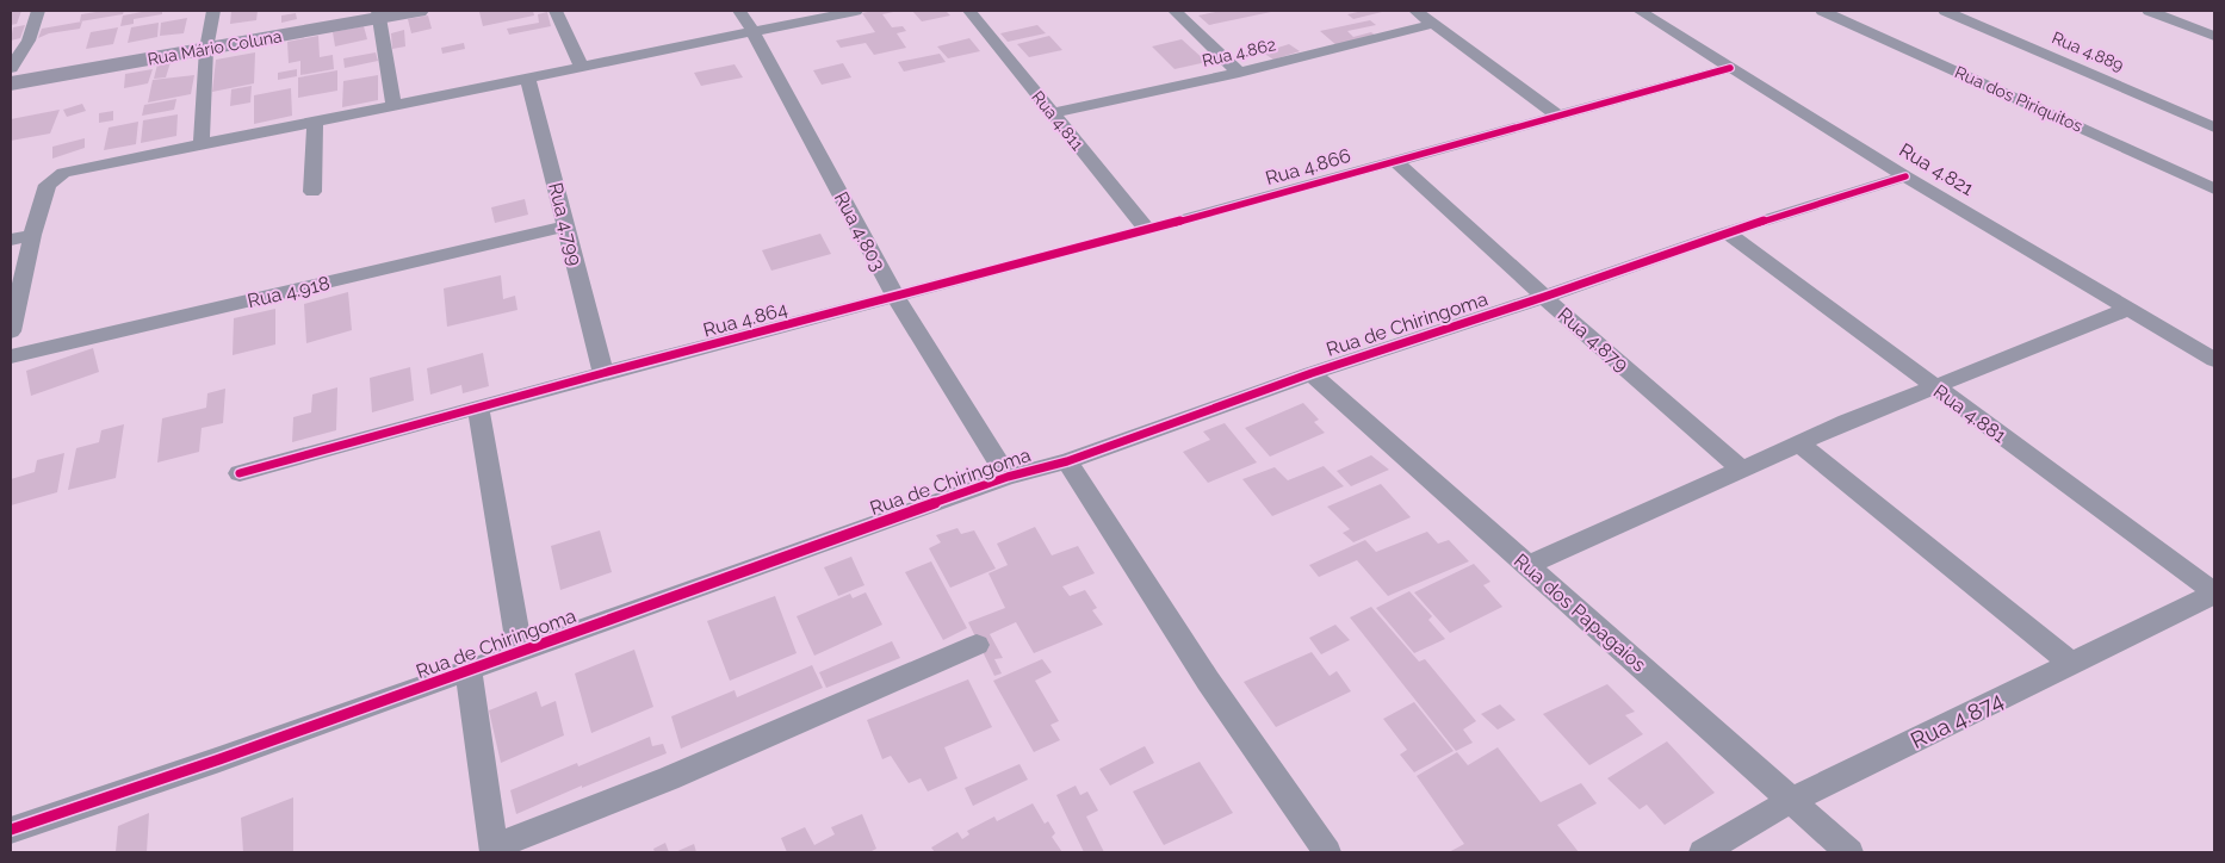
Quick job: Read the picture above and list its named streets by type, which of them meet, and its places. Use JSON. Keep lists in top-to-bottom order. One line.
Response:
{"streets":{"main road":["Rua Mário Coluna"],"street":["Rua 4.889","Rua 4.862","Rua dos Piriquitos","Rua 4.811","Rua 4.866","Rua 4.821","Rua 4.799","Rua 4.803","Rua 4.918","Rua 4.864","Rua de Chiringoma","Rua 4.879","Rua 4.881","Rua dos Papagaios","Rua 4.874"]},"crossings":[["Rua 4.862","Rua 4.811"],["Rua 4.811","Rua 4.866"],["Rua 4.866","Rua 4.821"],["Rua 4.866","Rua 4.803"],["Rua 4.866","Rua 4.864"],["Rua 4.866","Rua 4.879"],["Rua 4.821","Rua de Chiringoma"],["Rua 4.799","Rua 4.918"],["Rua 4.799","Rua 4.864"],["Rua 4.803","Rua 4.864"],["Rua 4.803","Rua de Chiringoma"],["Rua de Chiringoma","Rua 4.879"],["Rua de Chiringoma","Rua 4.881"],["Rua de Chiringoma","Rua dos Papagaios"],["Rua 4.881","Rua 4.874"],["Rua dos Papagaios","Rua 4.874"]]}
